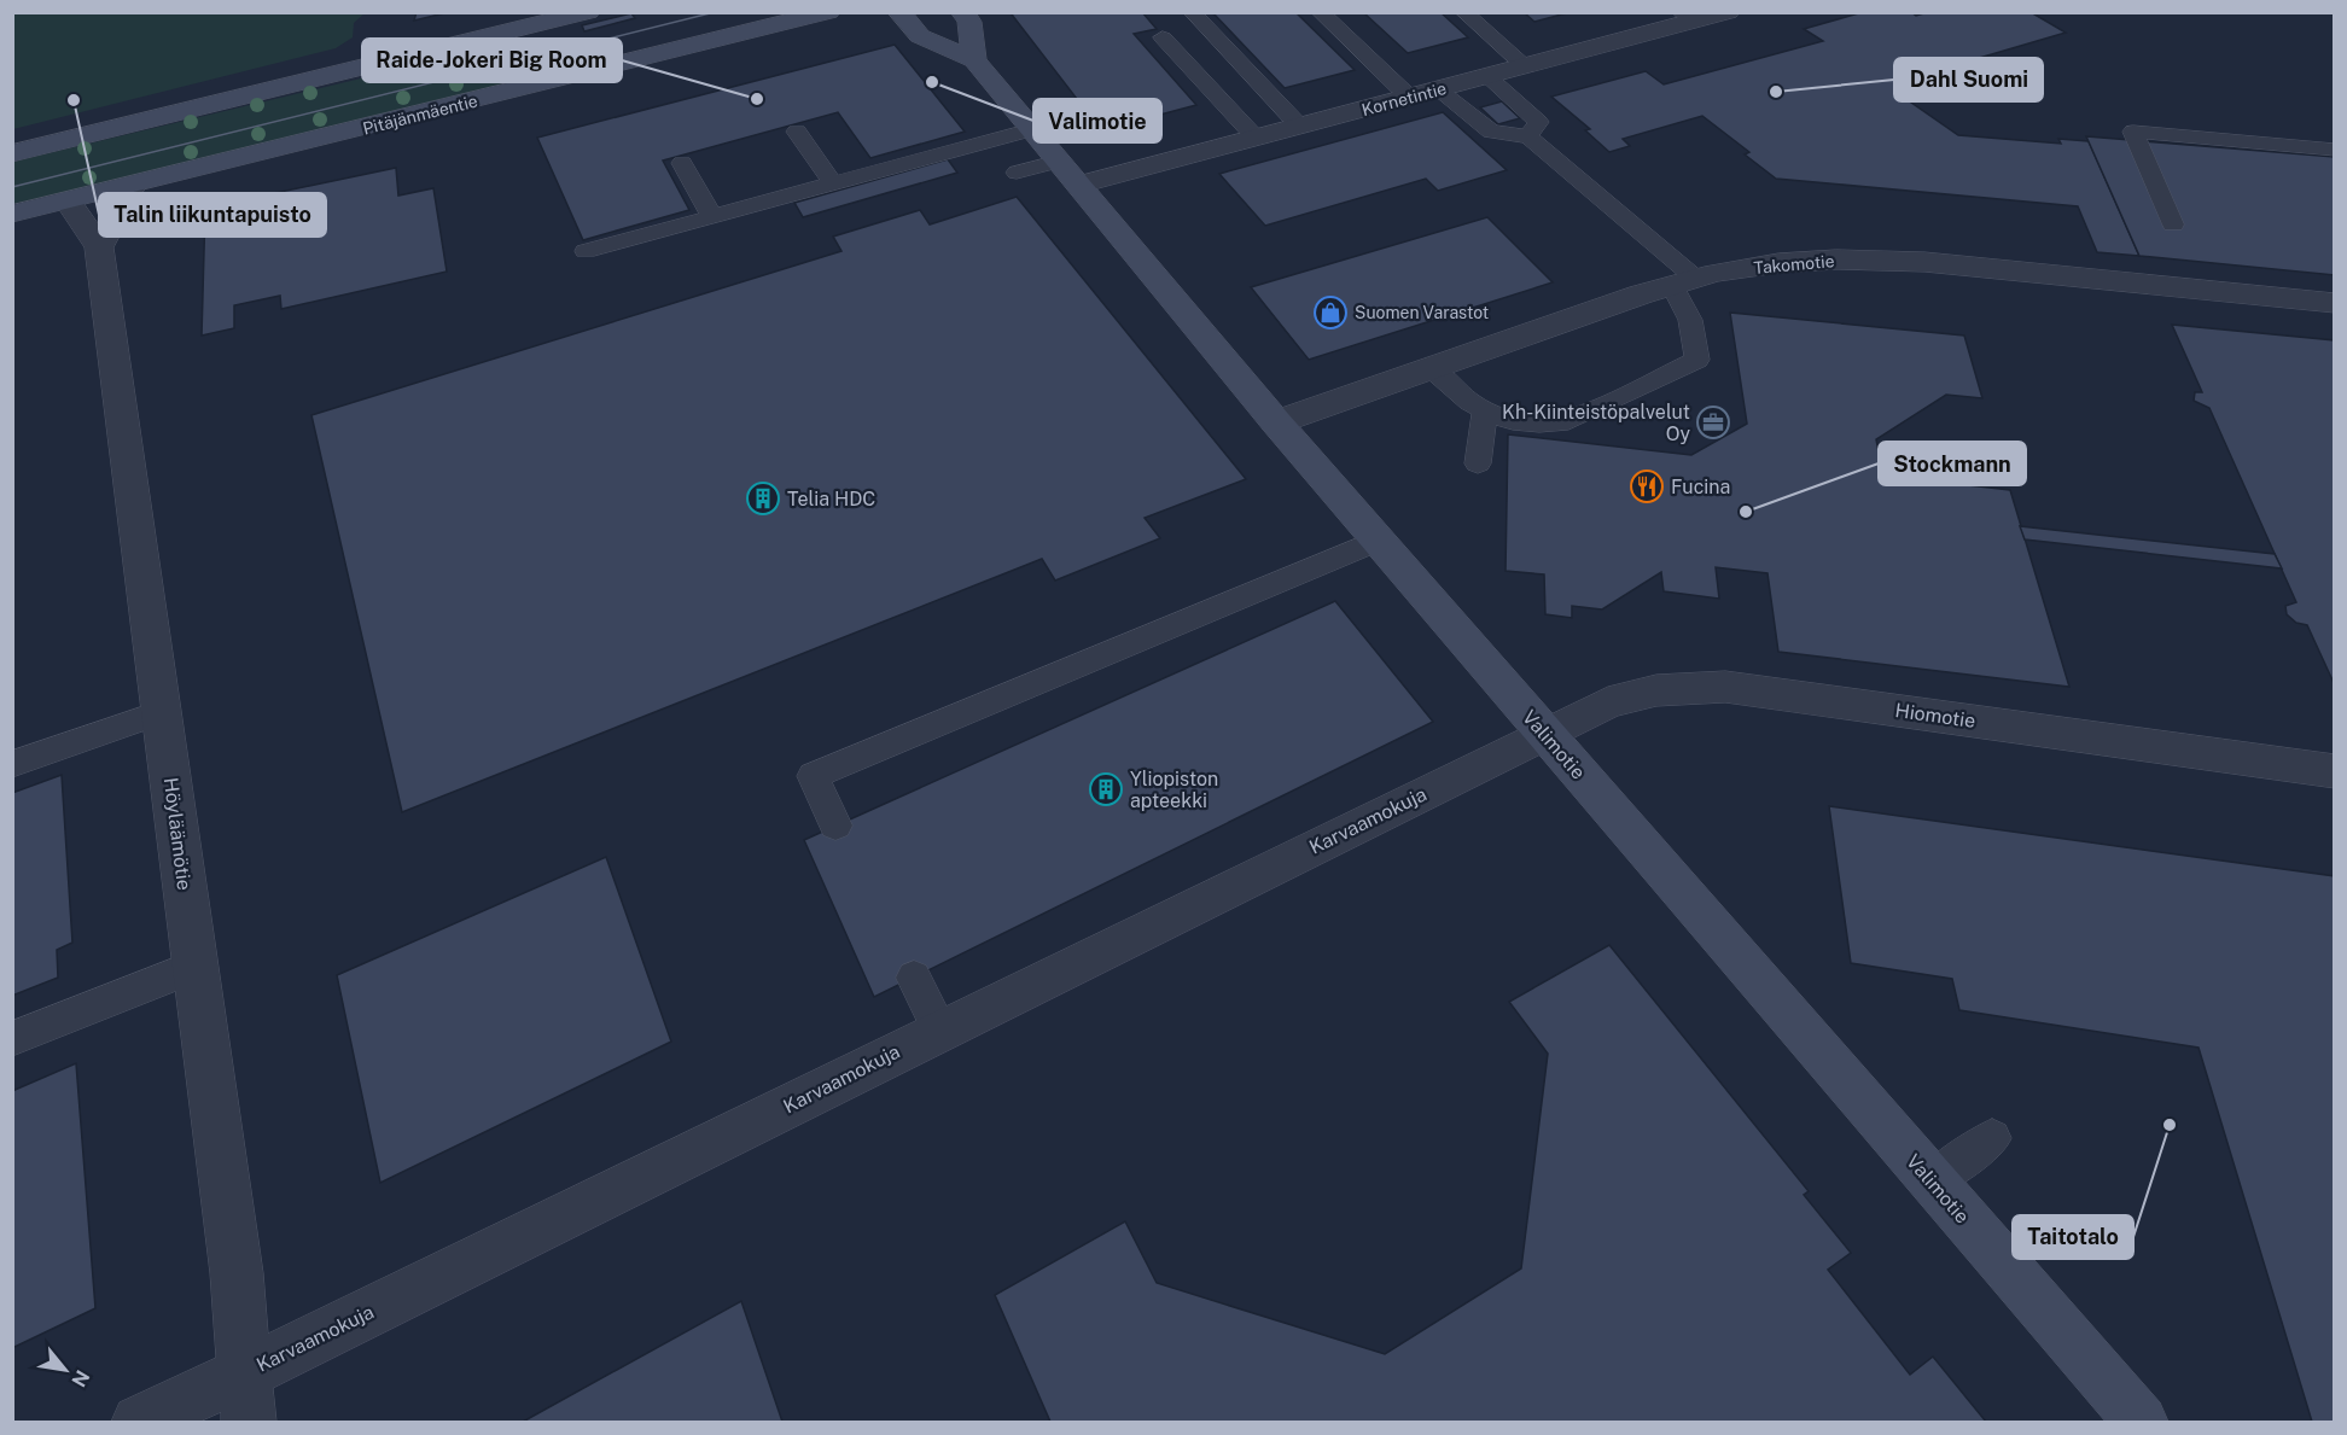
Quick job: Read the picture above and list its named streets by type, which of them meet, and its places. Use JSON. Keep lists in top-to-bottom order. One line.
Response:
{"streets":{"street":["Kornetintie","Pitäjänmäentie","Takomotie","Hiomotie","Valimotie","Karvaamokuja","Höyläämötie"]},"crossings":[["Kornetintie","Valimotie"],["Pitäjänmäentie","Höyläämötie"],["Takomotie","Valimotie"],["Hiomotie","Valimotie"],["Hiomotie","Karvaamokuja"],["Valimotie","Karvaamokuja"],["Karvaamokuja","Höyläämötie"]],"places":{"other":["Valimotie","Dahl Suomi","Raide-Jokeri Big Room","Talin liikuntapuisto","Stockmann","Taitotalo"],"shop":["Suomen Varastot"],"office":["Kh-Kiinteistöpalvelut Oy"],"restaurant":["Fucina"],"building":["Telia HDC","Yliopiston apteekki"]},"north":"bottom right"}
